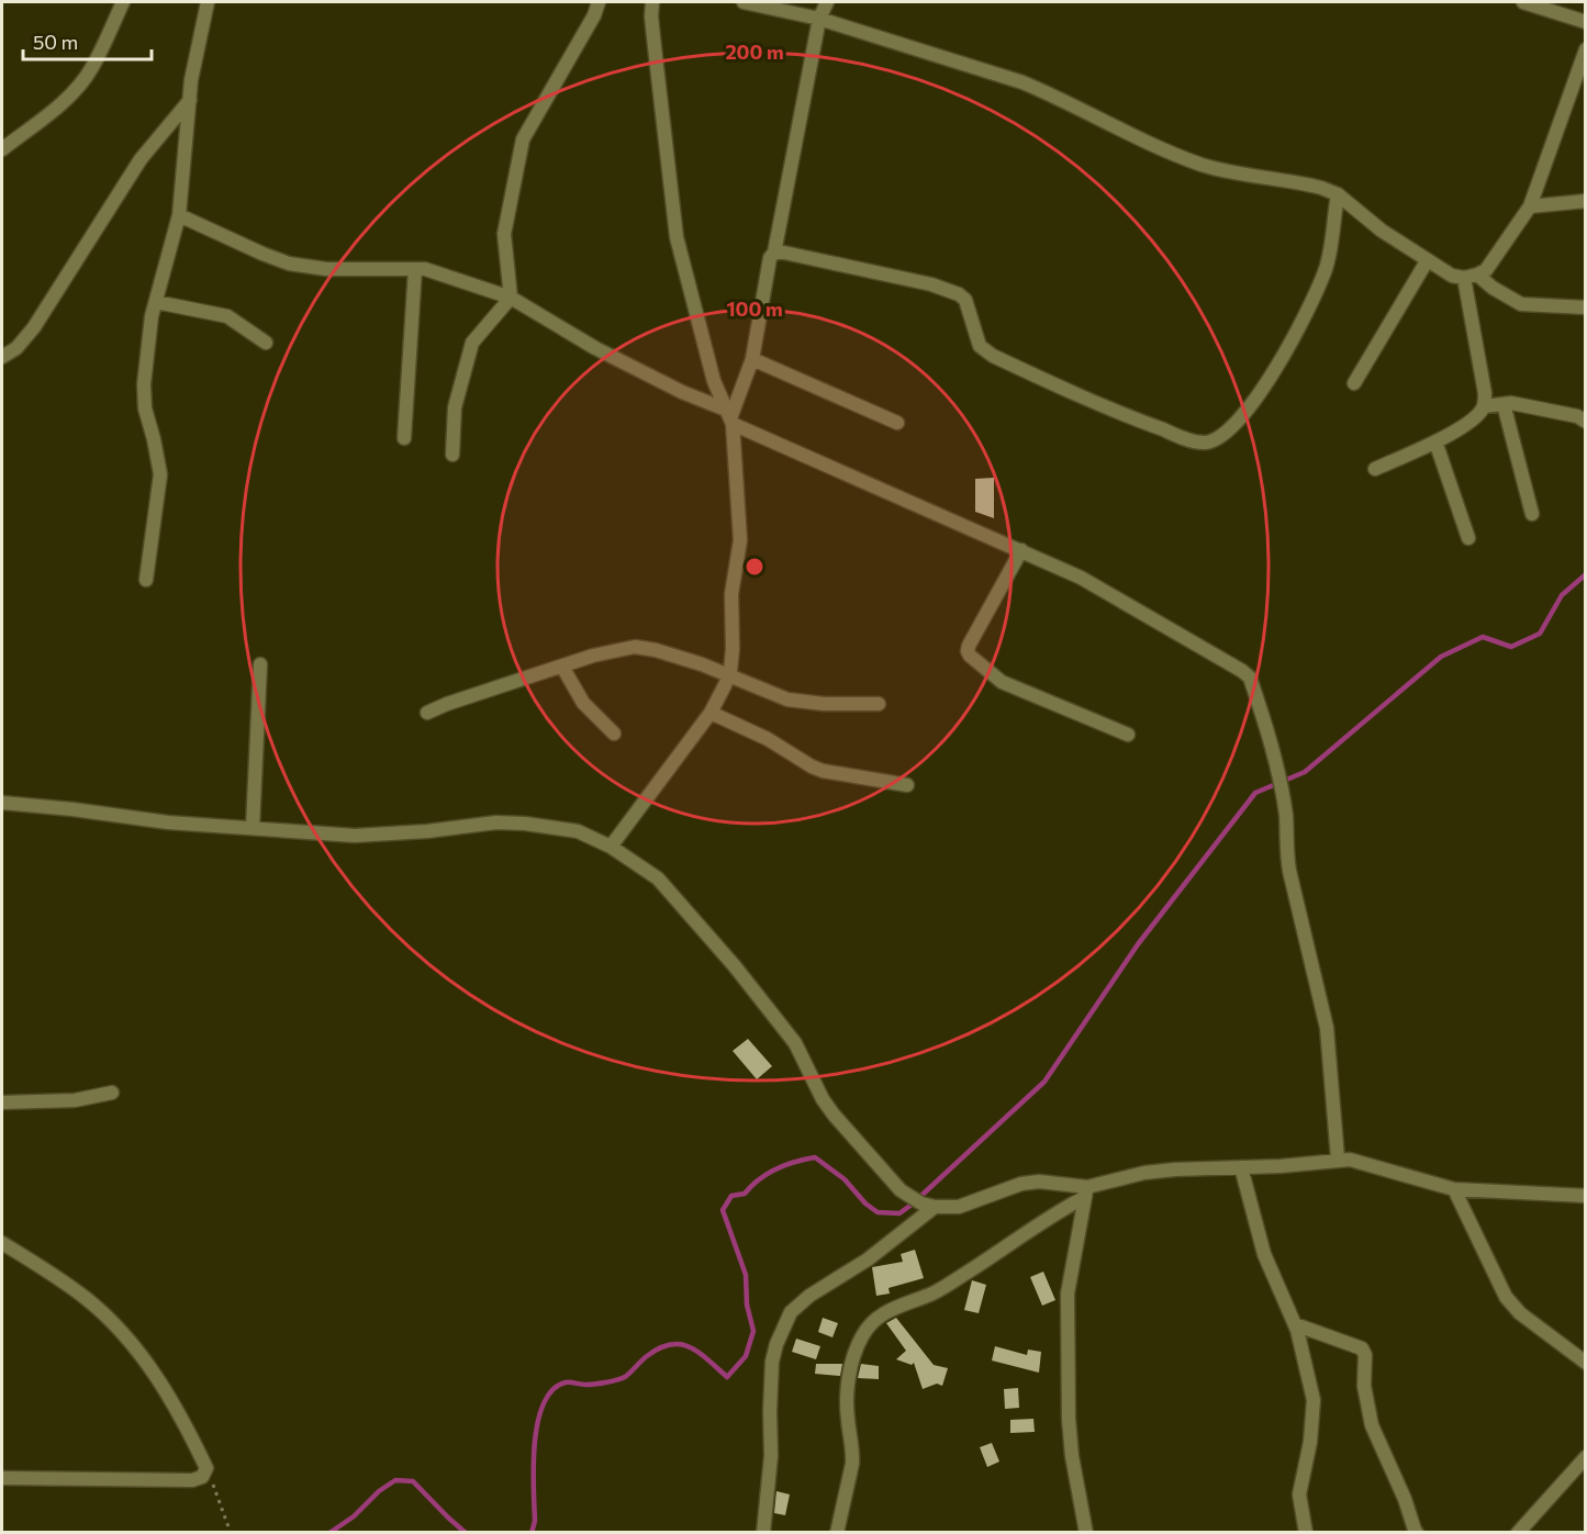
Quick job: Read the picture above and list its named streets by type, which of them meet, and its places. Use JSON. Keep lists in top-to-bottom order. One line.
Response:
{"scale_bar":"50 m","rings":["200 m","100 m"]}
